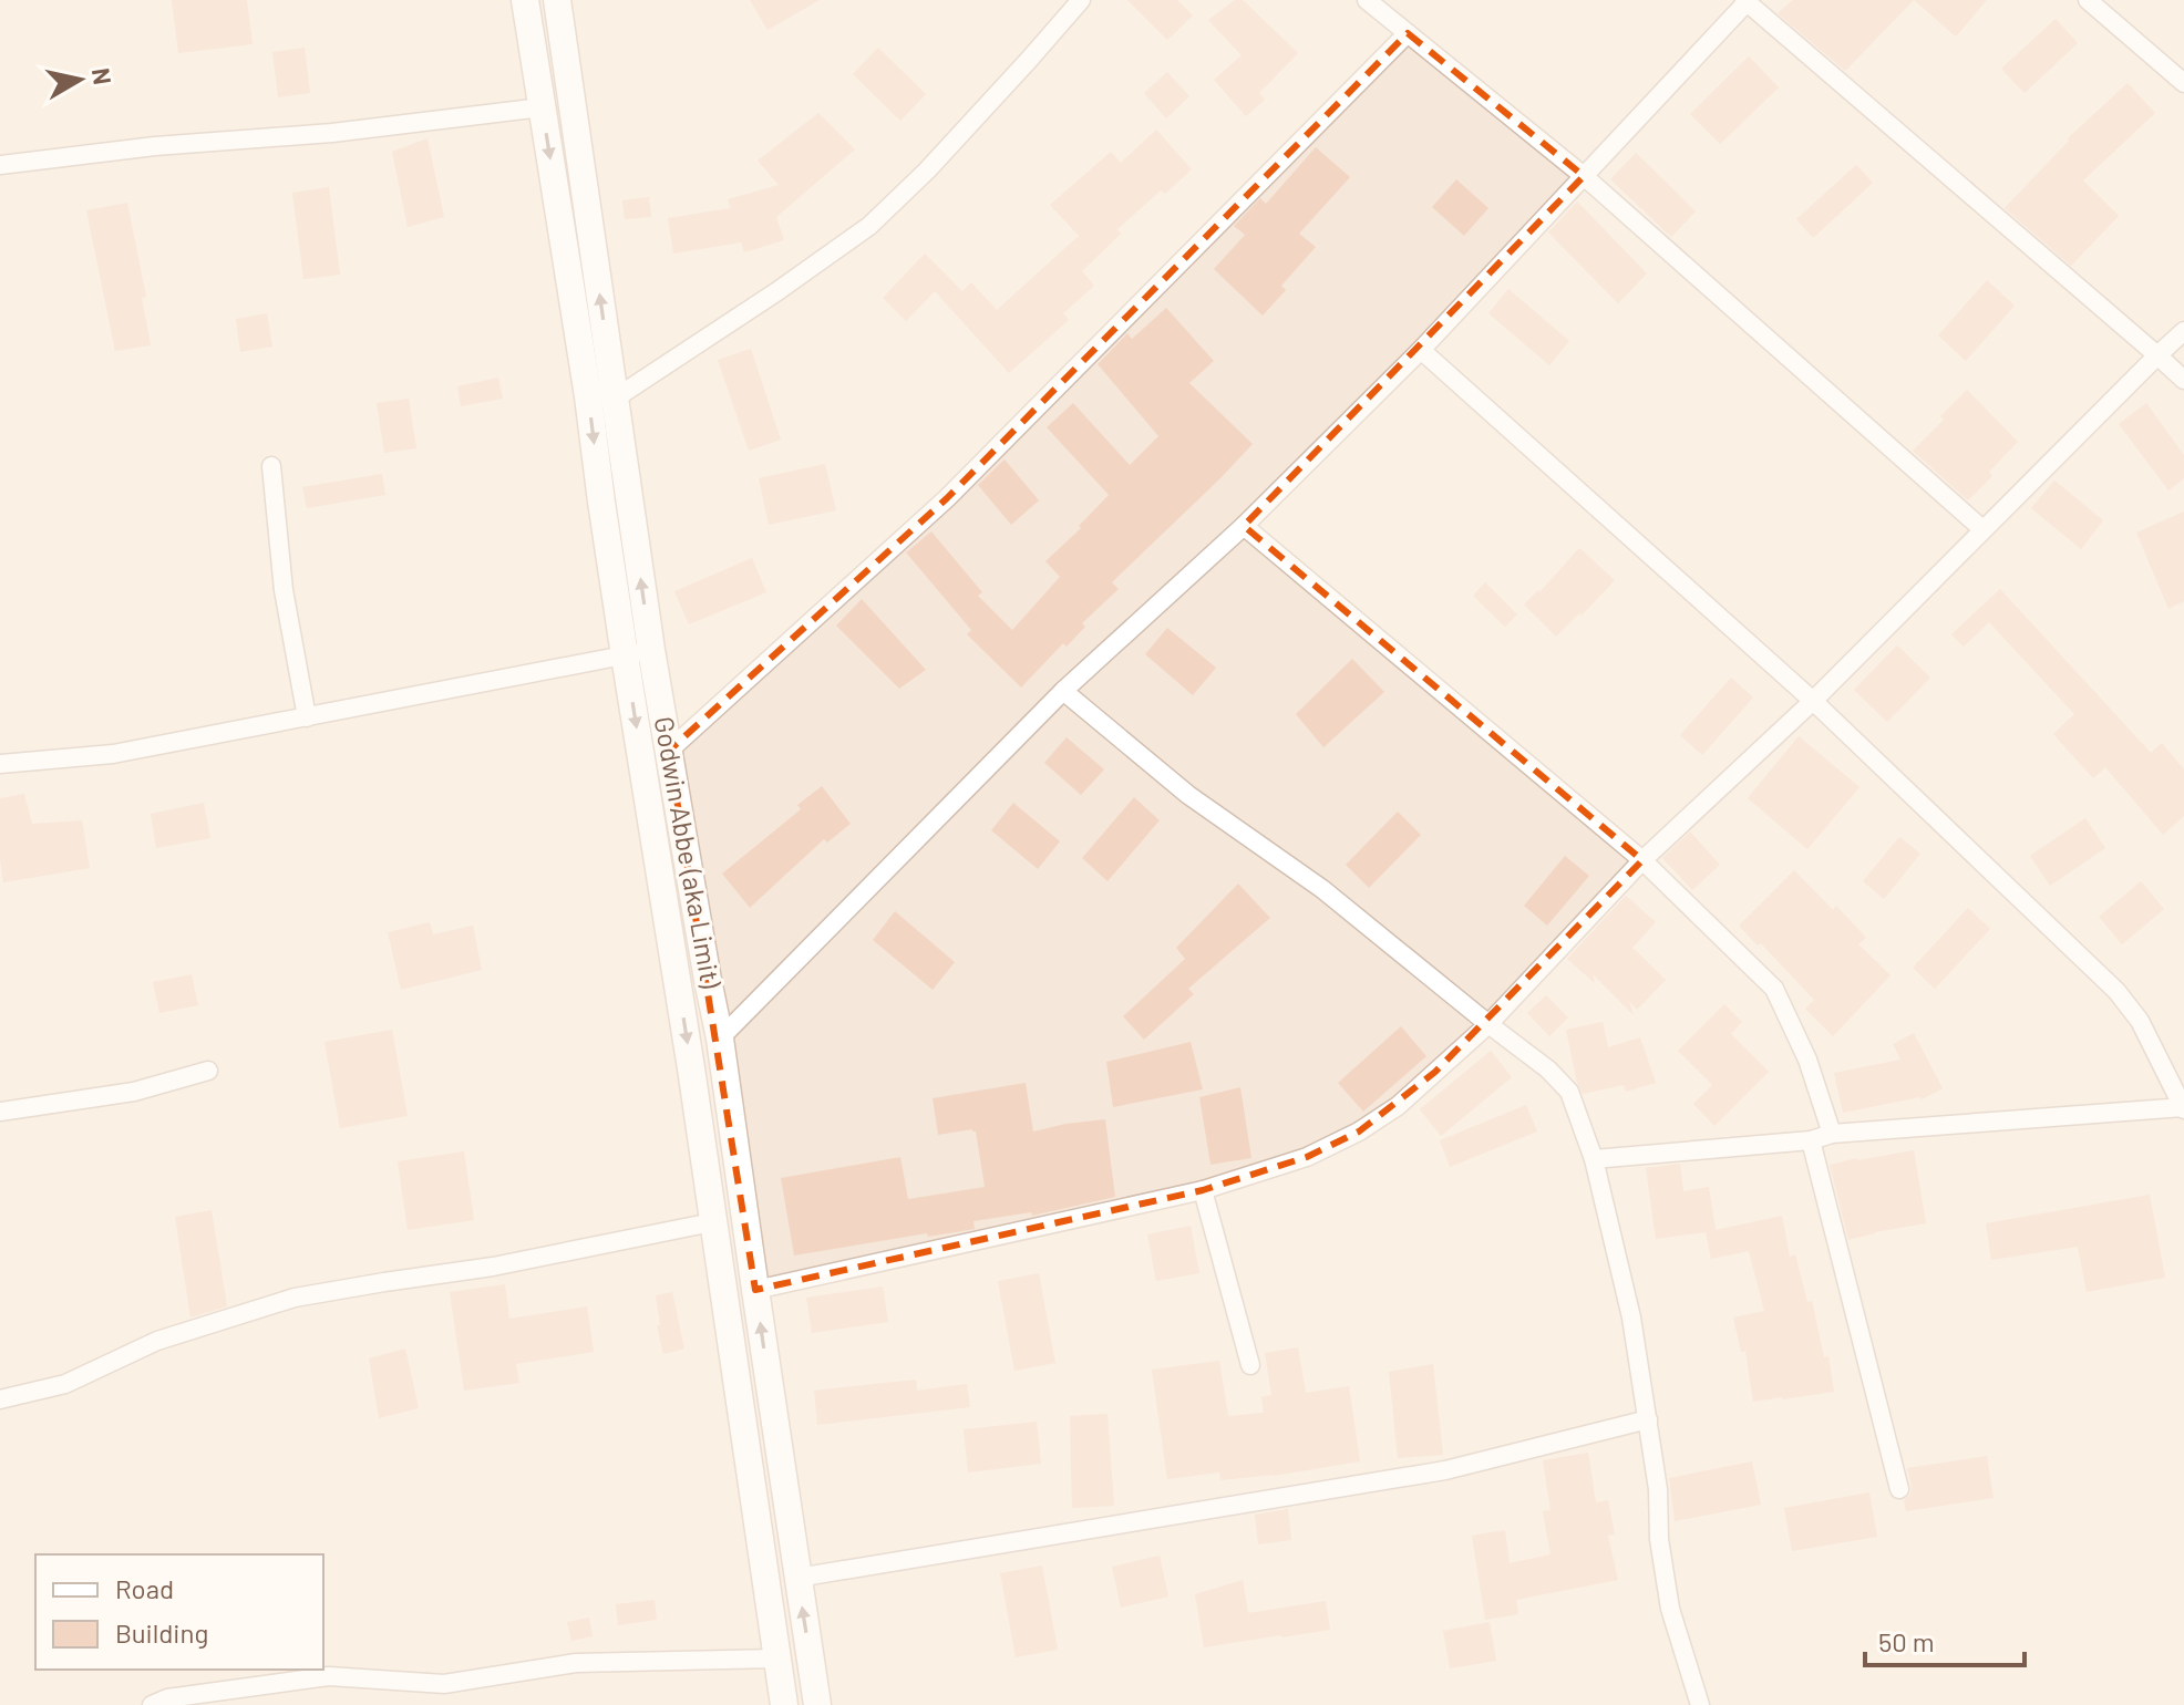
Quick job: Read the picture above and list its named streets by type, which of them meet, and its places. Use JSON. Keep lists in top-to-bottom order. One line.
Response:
{"streets":{"street":["Godwin Abbe (aka Limit)"]},"legend":["Road","Building"],"scale_bar":"50 m","north":"right"}
